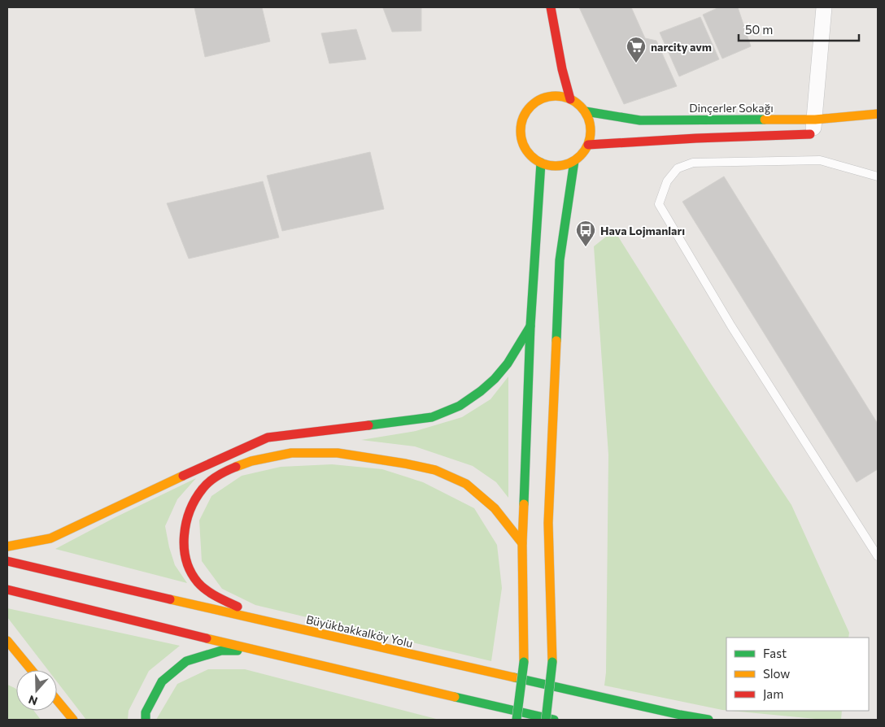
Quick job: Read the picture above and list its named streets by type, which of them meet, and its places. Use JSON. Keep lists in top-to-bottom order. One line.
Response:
{"streets":{"main road":["Dinçerler Sokağı","Büyükbakkalköy Yolu"]},"places":{"supermarket":["narcity avm"],"bus stop":["Hava Lojmanları"]},"legend":["Fast","Slow","Jam"],"scale_bar":"50 m","north":"bottom"}
